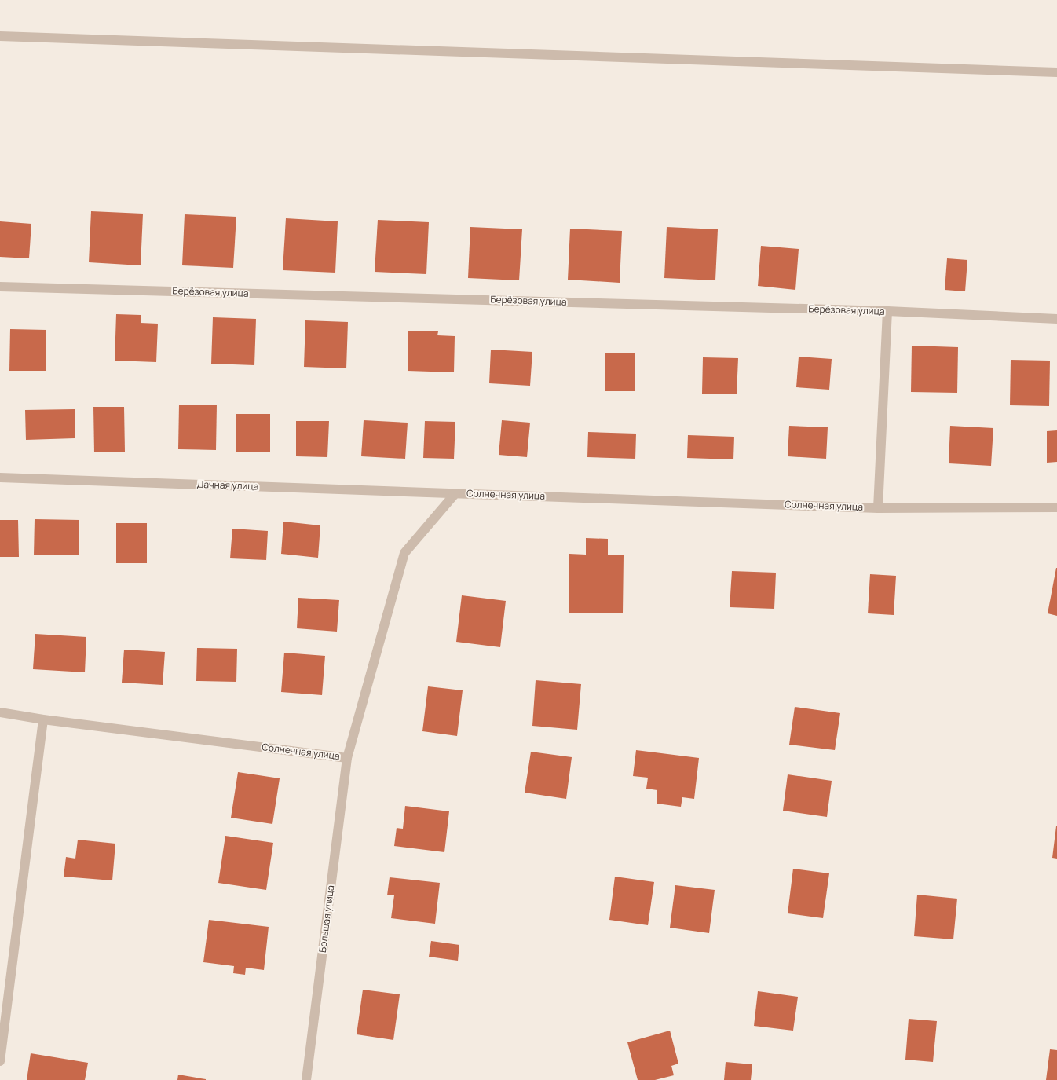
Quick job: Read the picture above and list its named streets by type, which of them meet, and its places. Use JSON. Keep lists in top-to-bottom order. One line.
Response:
{"streets":{"street":["Берёзовая улица","Дачная улица","Солнечная улица","Большая улица"]},"crossings":[["Дачная улица","Солнечная улица"],["Солнечная улица","Большая улица"]]}
